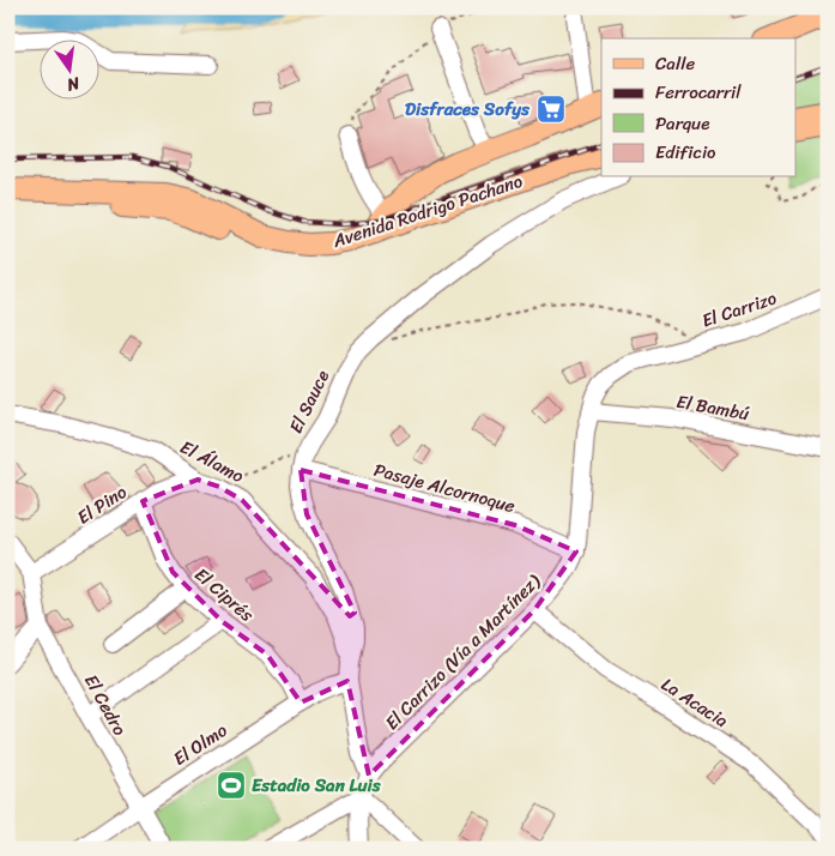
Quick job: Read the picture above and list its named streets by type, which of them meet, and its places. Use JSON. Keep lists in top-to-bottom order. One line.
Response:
{"streets":{"main road":["Avenida Rodrigo Pachano"],"street":["El Carrizo","El Sauce","El Bambú","El Álamo","Pasaje Alcornoque","El Pino","El Ciprés","El Carrizo (Vía a Martínez)","La Acacia","El Cedro","El Olmo"]},"crossings":[["El Carrizo","El Carrizo (Vía a Martínez)"],["El Sauce","Pasaje Alcornoque"],["El Bambú","El Carrizo (Vía a Martínez)"],["El Álamo","El Pino"],["Pasaje Alcornoque","El Carrizo (Vía a Martínez)"],["El Pino","El Ciprés"],["El Pino","El Cedro"],["El Ciprés","El Olmo"],["El Carrizo (Vía a Martínez)","La Acacia"],["El Cedro","El Olmo"]],"places":{"supermarket":["Disfraces Sofys"],"sports":["Estadio San Luis"]},"legend":["Calle","Ferrocarril","Parque","Edificio"],"north":"bottom"}
